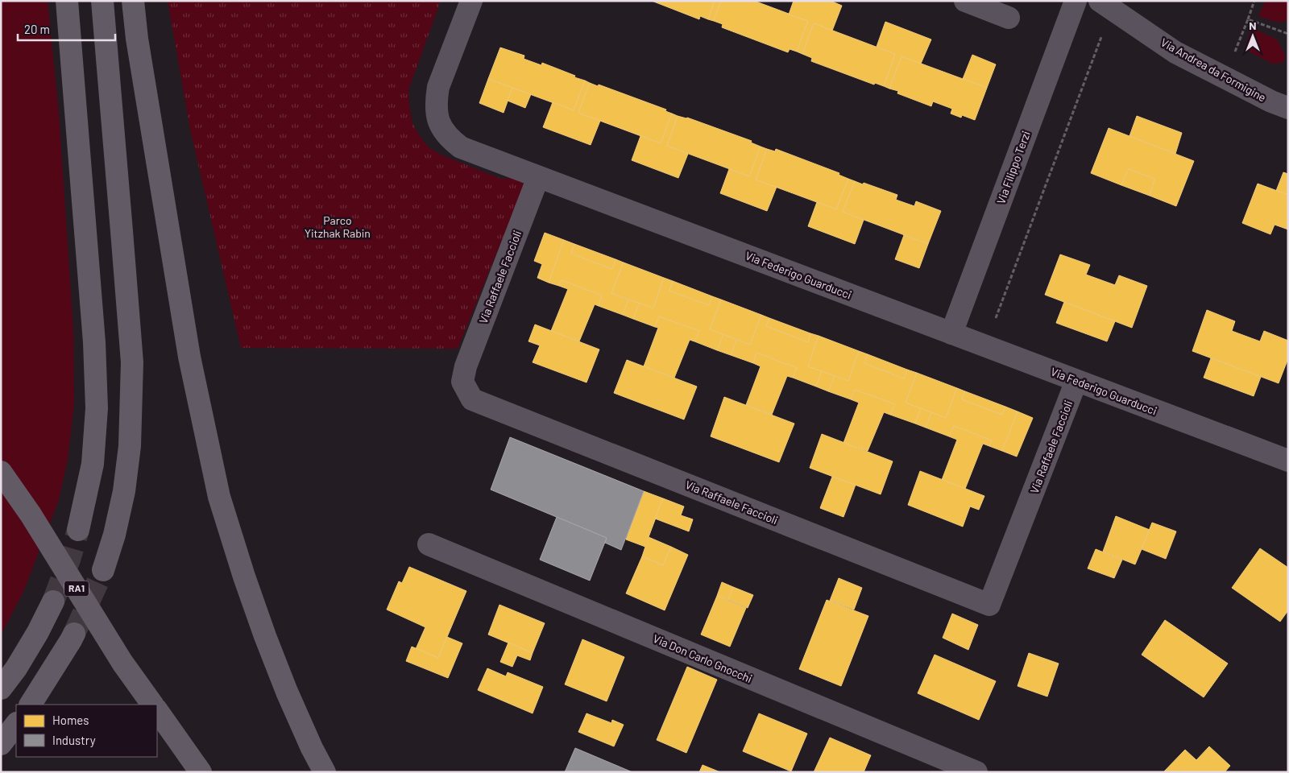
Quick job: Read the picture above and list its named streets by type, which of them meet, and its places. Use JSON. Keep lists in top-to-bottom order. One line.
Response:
{"streets":{"highway":["RA1"],"street":["Via Andrea da Formigine","Via Filippo Terzi","Via Federigo Guarducci","Via Raffaele Faccioli","Via Don Carlo Gnocchi"]},"crossings":[["Via Filippo Terzi","Via Federigo Guarducci"],["Via Federigo Guarducci","Via Raffaele Faccioli"]],"parks":["Parco Yitzhak Rabin"],"legend":["Homes","Industry"],"scale_bar":"20 m","north":"top"}
